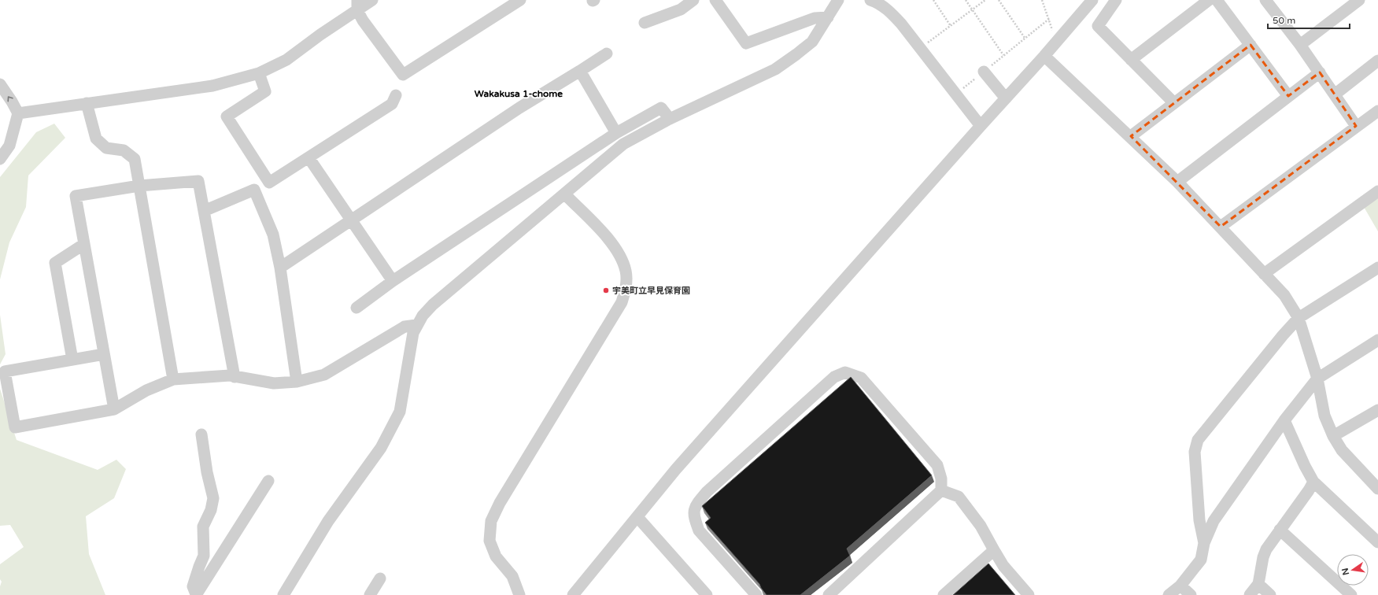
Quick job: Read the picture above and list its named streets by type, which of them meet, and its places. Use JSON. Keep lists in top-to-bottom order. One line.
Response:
{"districts":["Wakakusa 1-chome"],"places":["宇美町立早見保育園"],"scale_bar":"50 m","north":"left"}
